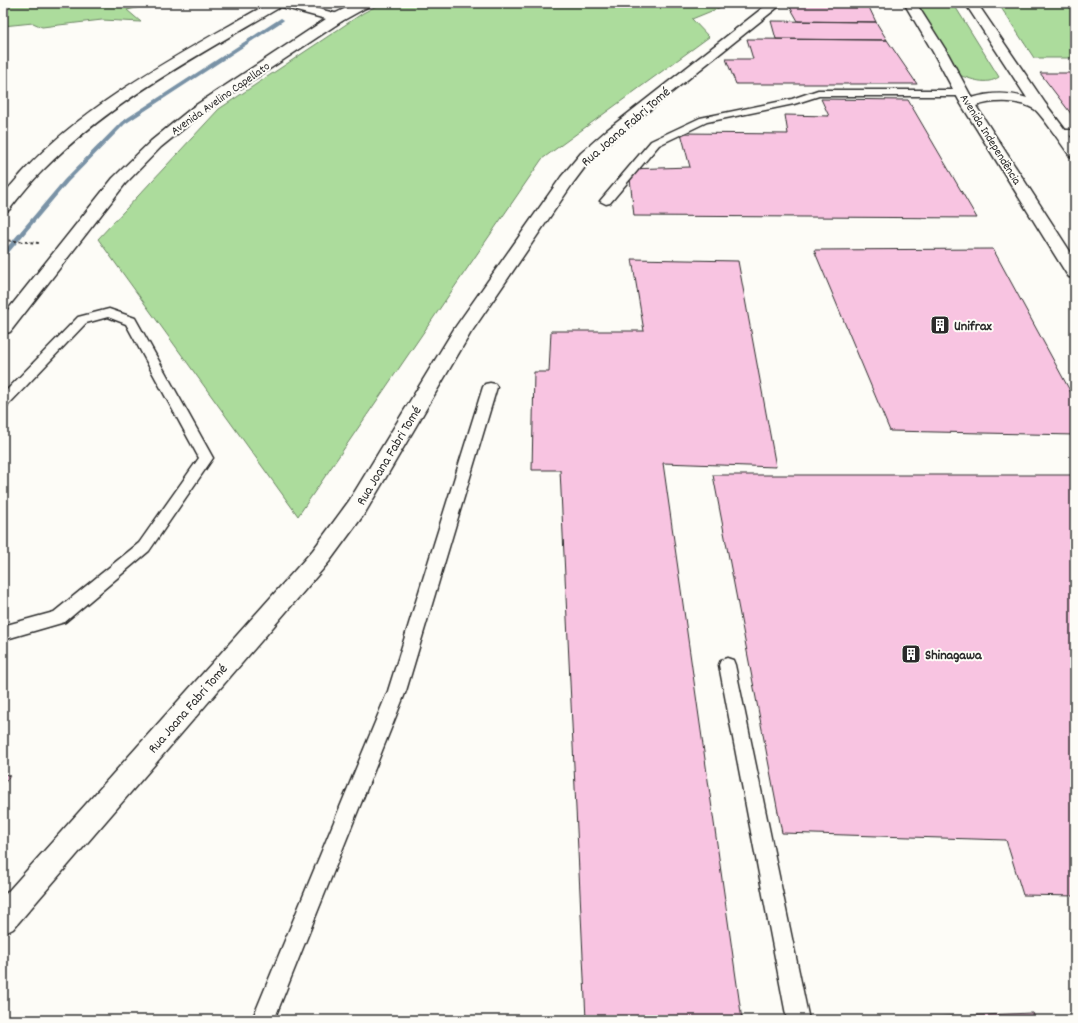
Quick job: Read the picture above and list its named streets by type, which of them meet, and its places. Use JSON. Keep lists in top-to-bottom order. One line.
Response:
{"streets":{"street":["Avenida Avelino Capellato","Rua Joana Fabri Tomé","Avenida Independência"]},"places":{"building":["Unifrax","Shinagawa"]}}
